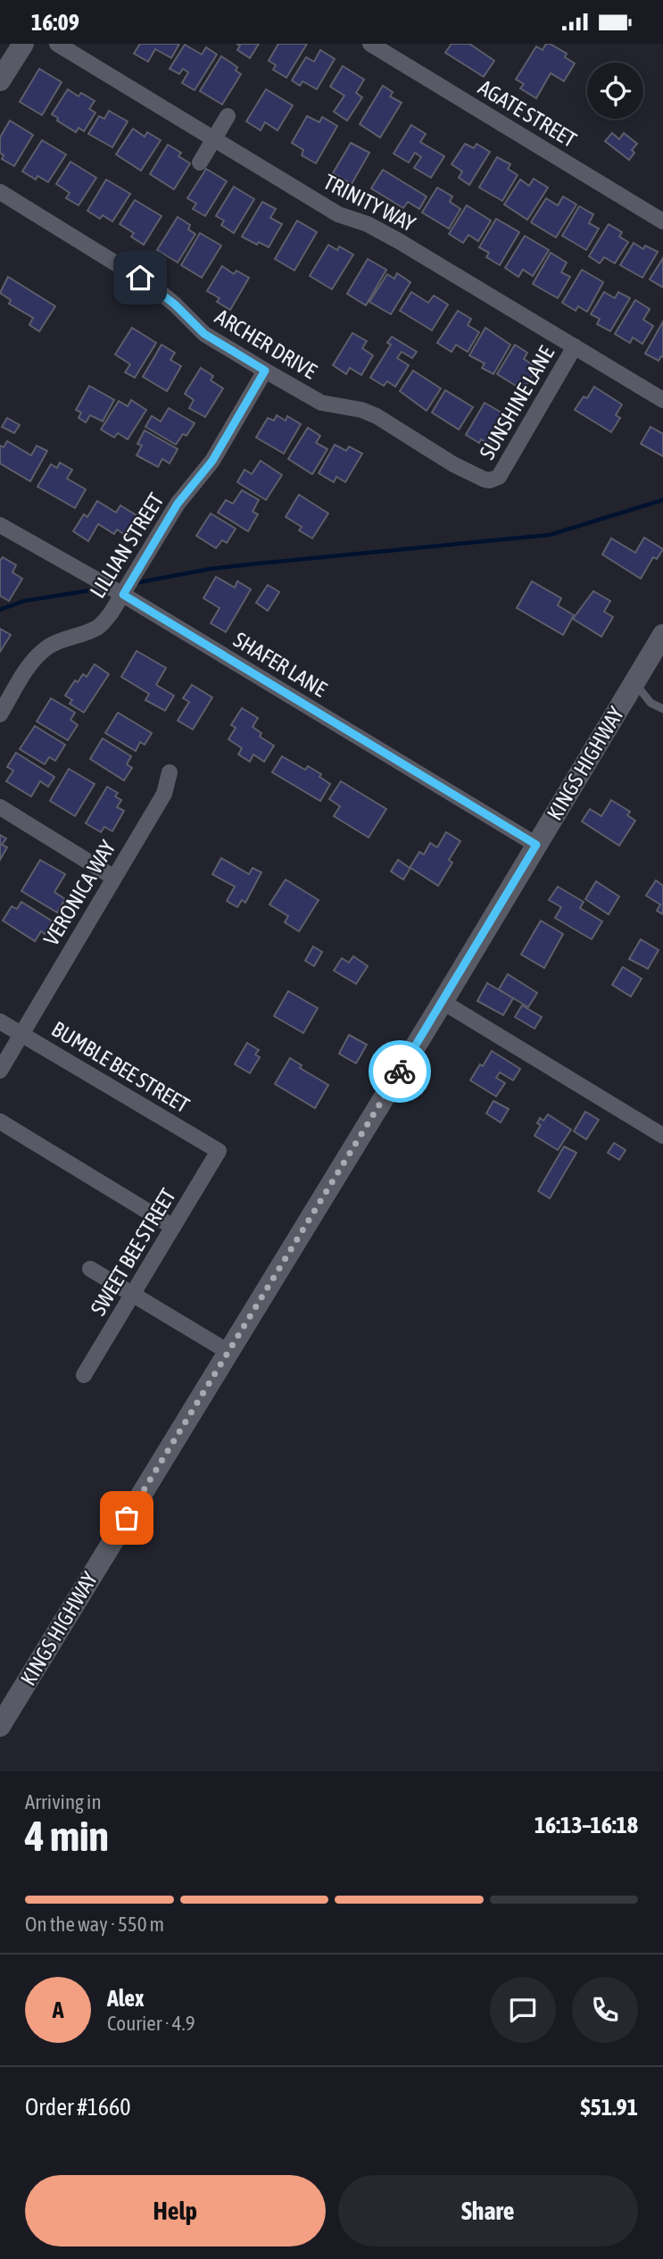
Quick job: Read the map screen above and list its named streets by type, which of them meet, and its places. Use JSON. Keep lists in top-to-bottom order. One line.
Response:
{"streets":{"street":["AGATE STREET","TRINITY WAY","ARCHER DRIVE","SUNSHINE LANE","LILLIAN STREET","SHAFER LANE","KINGS HIGHWAY","VERONICA WAY","BUMBLE BEE STREET","SWEET BEE STREET"]},"crossings":[["TRINITY WAY","SUNSHINE LANE"],["ARCHER DRIVE","SUNSHINE LANE"],["ARCHER DRIVE","LILLIAN STREET"],["LILLIAN STREET","SHAFER LANE"],["SHAFER LANE","KINGS HIGHWAY"],["VERONICA WAY","BUMBLE BEE STREET"],["BUMBLE BEE STREET","SWEET BEE STREET"]],"page":{"status":"16:09","heading":["4 min","Arriving in","16:13–16:18"],"panel":["Alex","Courier · 4.9","Order #1660","$51.91"],"bar":"On the way · 550 m","round":"A","buttons":["Help","Share"]}}
